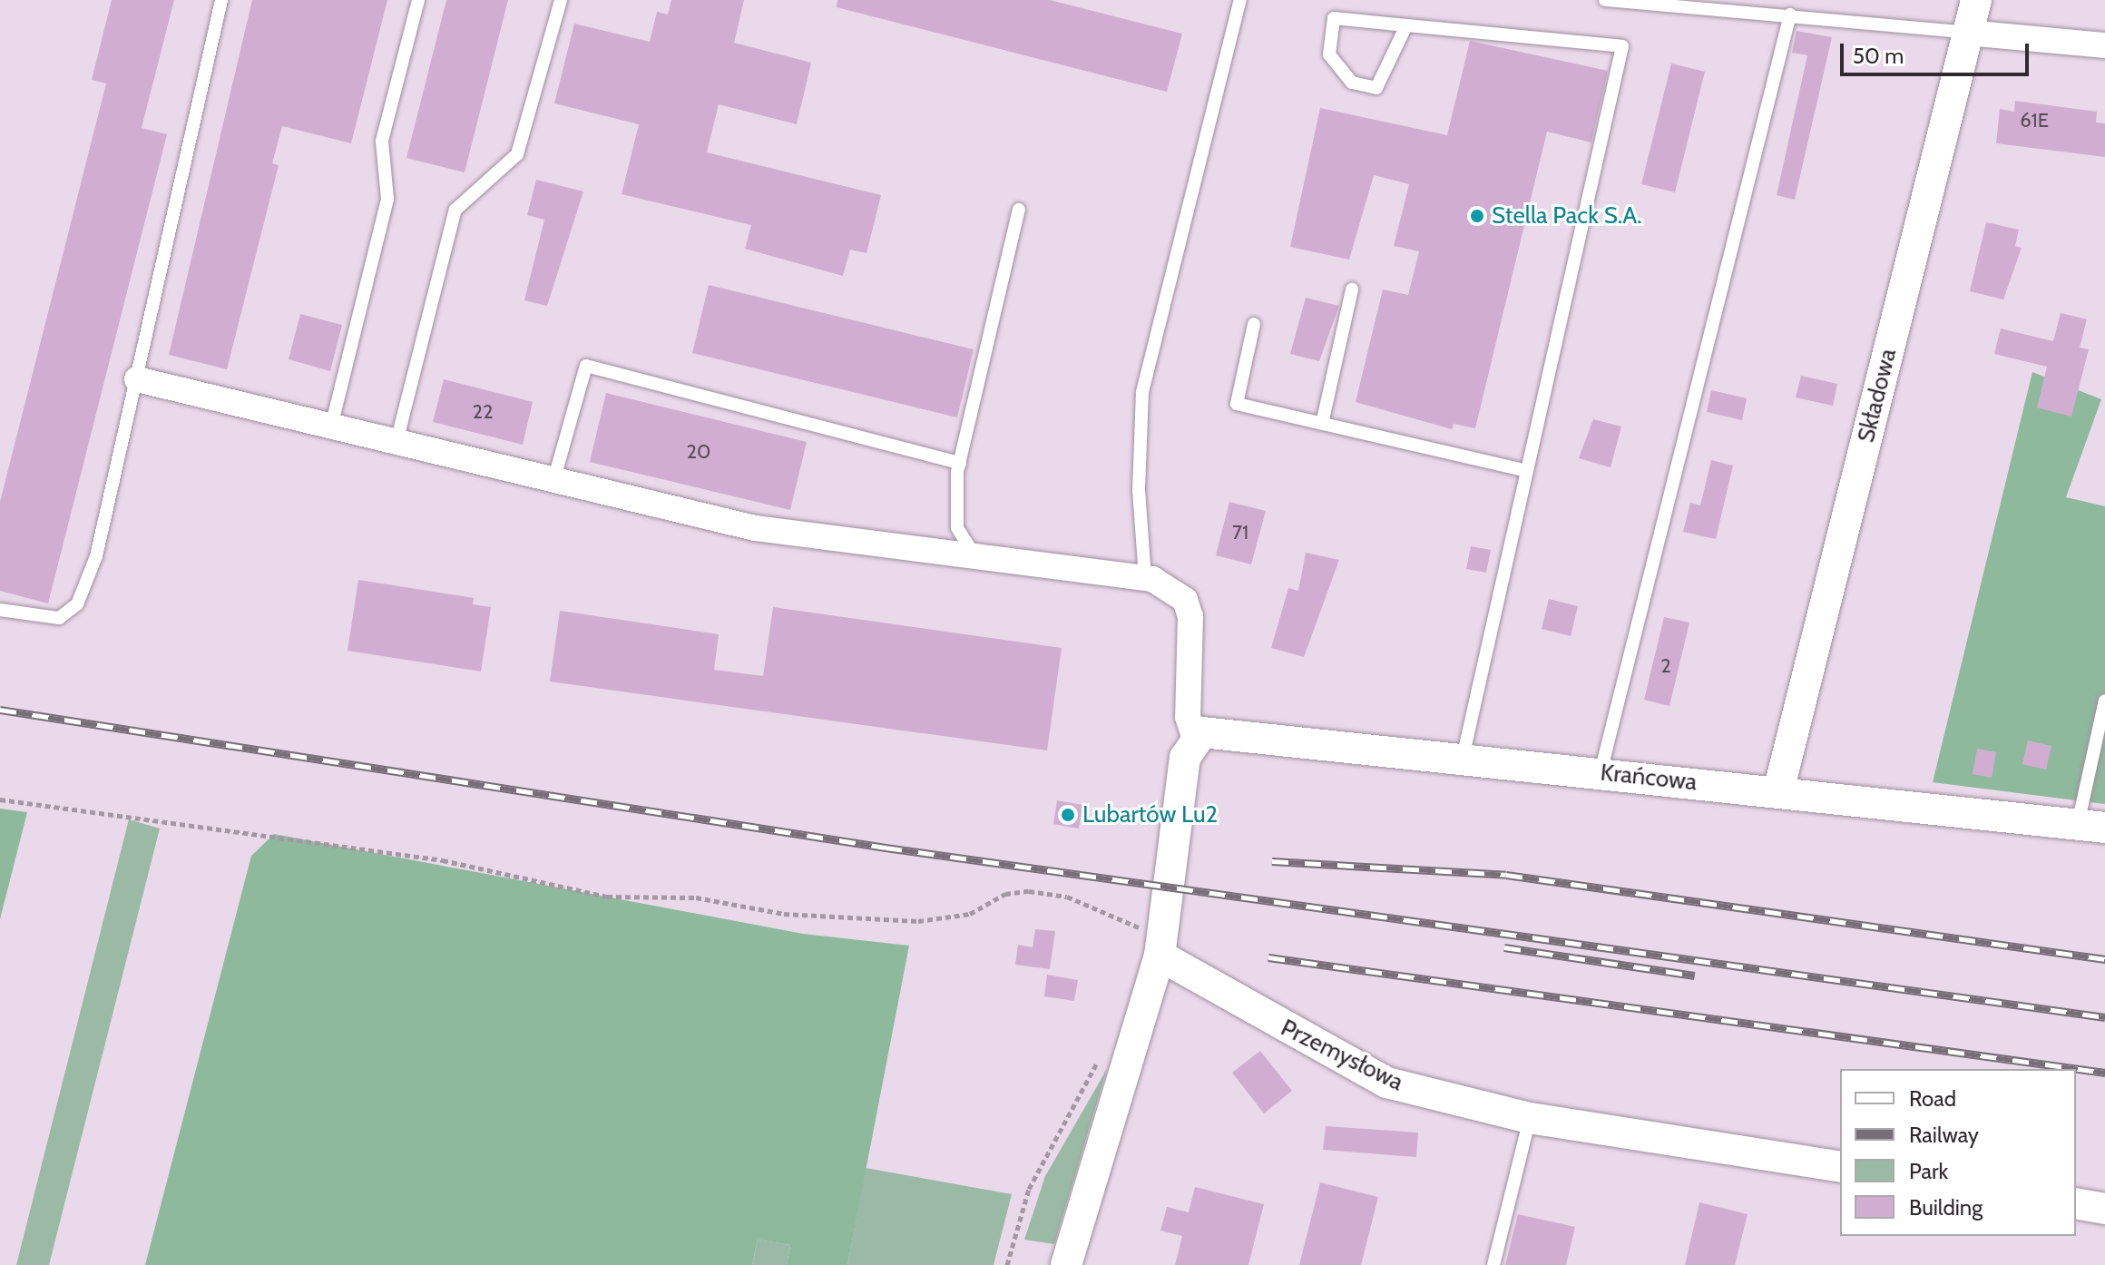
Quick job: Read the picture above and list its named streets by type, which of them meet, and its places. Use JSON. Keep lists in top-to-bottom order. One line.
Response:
{"streets":{"street":["Składowa","Krańcowa","Przemysłowa"]},"crossings":[["Składowa","Krańcowa"]],"places":["Stella Pack S.A.","Lubartów Lu2"],"house_numbers":["61E","22","20","71","2"],"legend":["Road","Railway","Park","Building"],"scale_bar":"50 m"}
